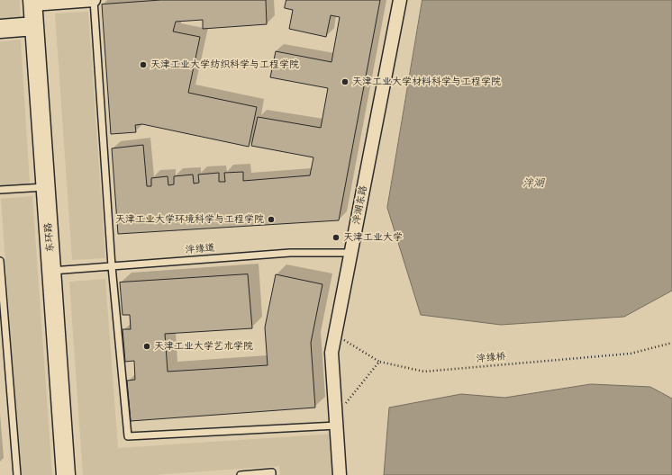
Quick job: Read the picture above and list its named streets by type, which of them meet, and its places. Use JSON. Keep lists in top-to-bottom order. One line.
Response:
{"streets":{"street":["泮湖东路","东环路"],"lane":["泮缘道"],"path":["泮缘桥"]},"crossings":[["泮湖东路","泮缘道"],["泮湖东路","泮缘桥"],["东环路","泮缘道"]],"water":["泮湖"],"places":["天津工业大学纺织科学与工程学院","天津工业大学材料科学与工程学院","天津工业大学环境科学与工程学院","天津工业大学","天津工业大学艺术学院"]}
